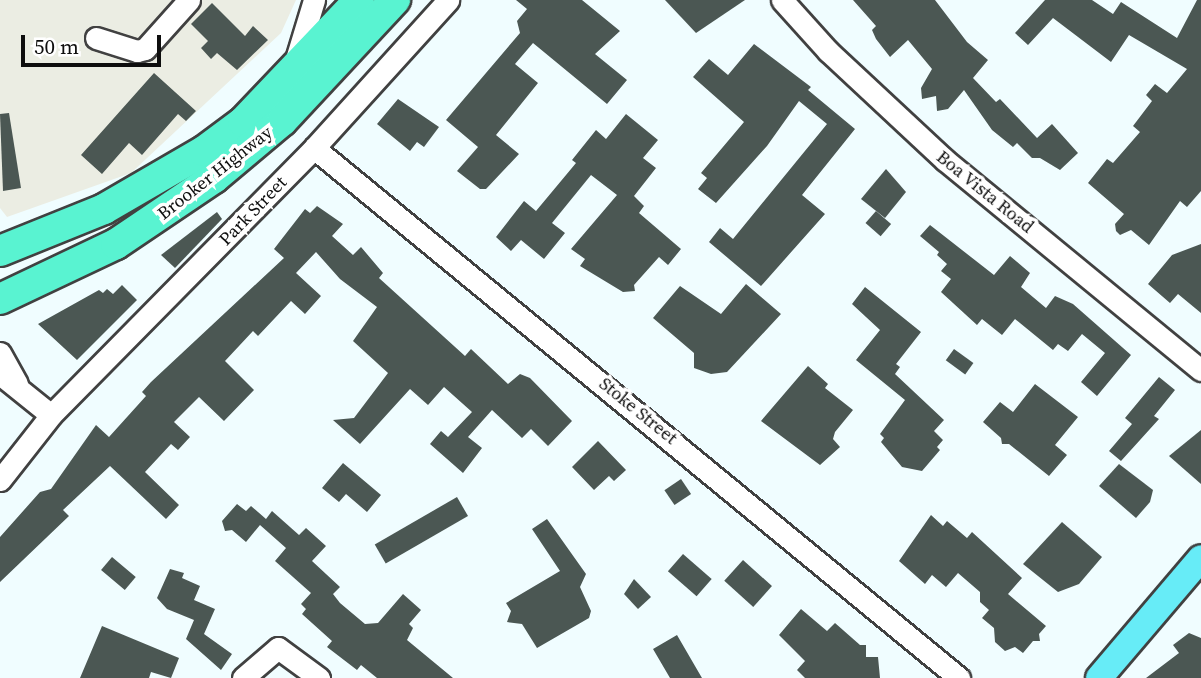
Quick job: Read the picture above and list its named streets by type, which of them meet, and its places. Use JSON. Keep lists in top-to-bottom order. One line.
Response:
{"streets":{"highway":["Brooker Highway"],"street":["Boa Vista Road","Park Street","Stoke Street"]},"crossings":[["Park Street","Stoke Street"]],"scale_bar":"50 m"}
